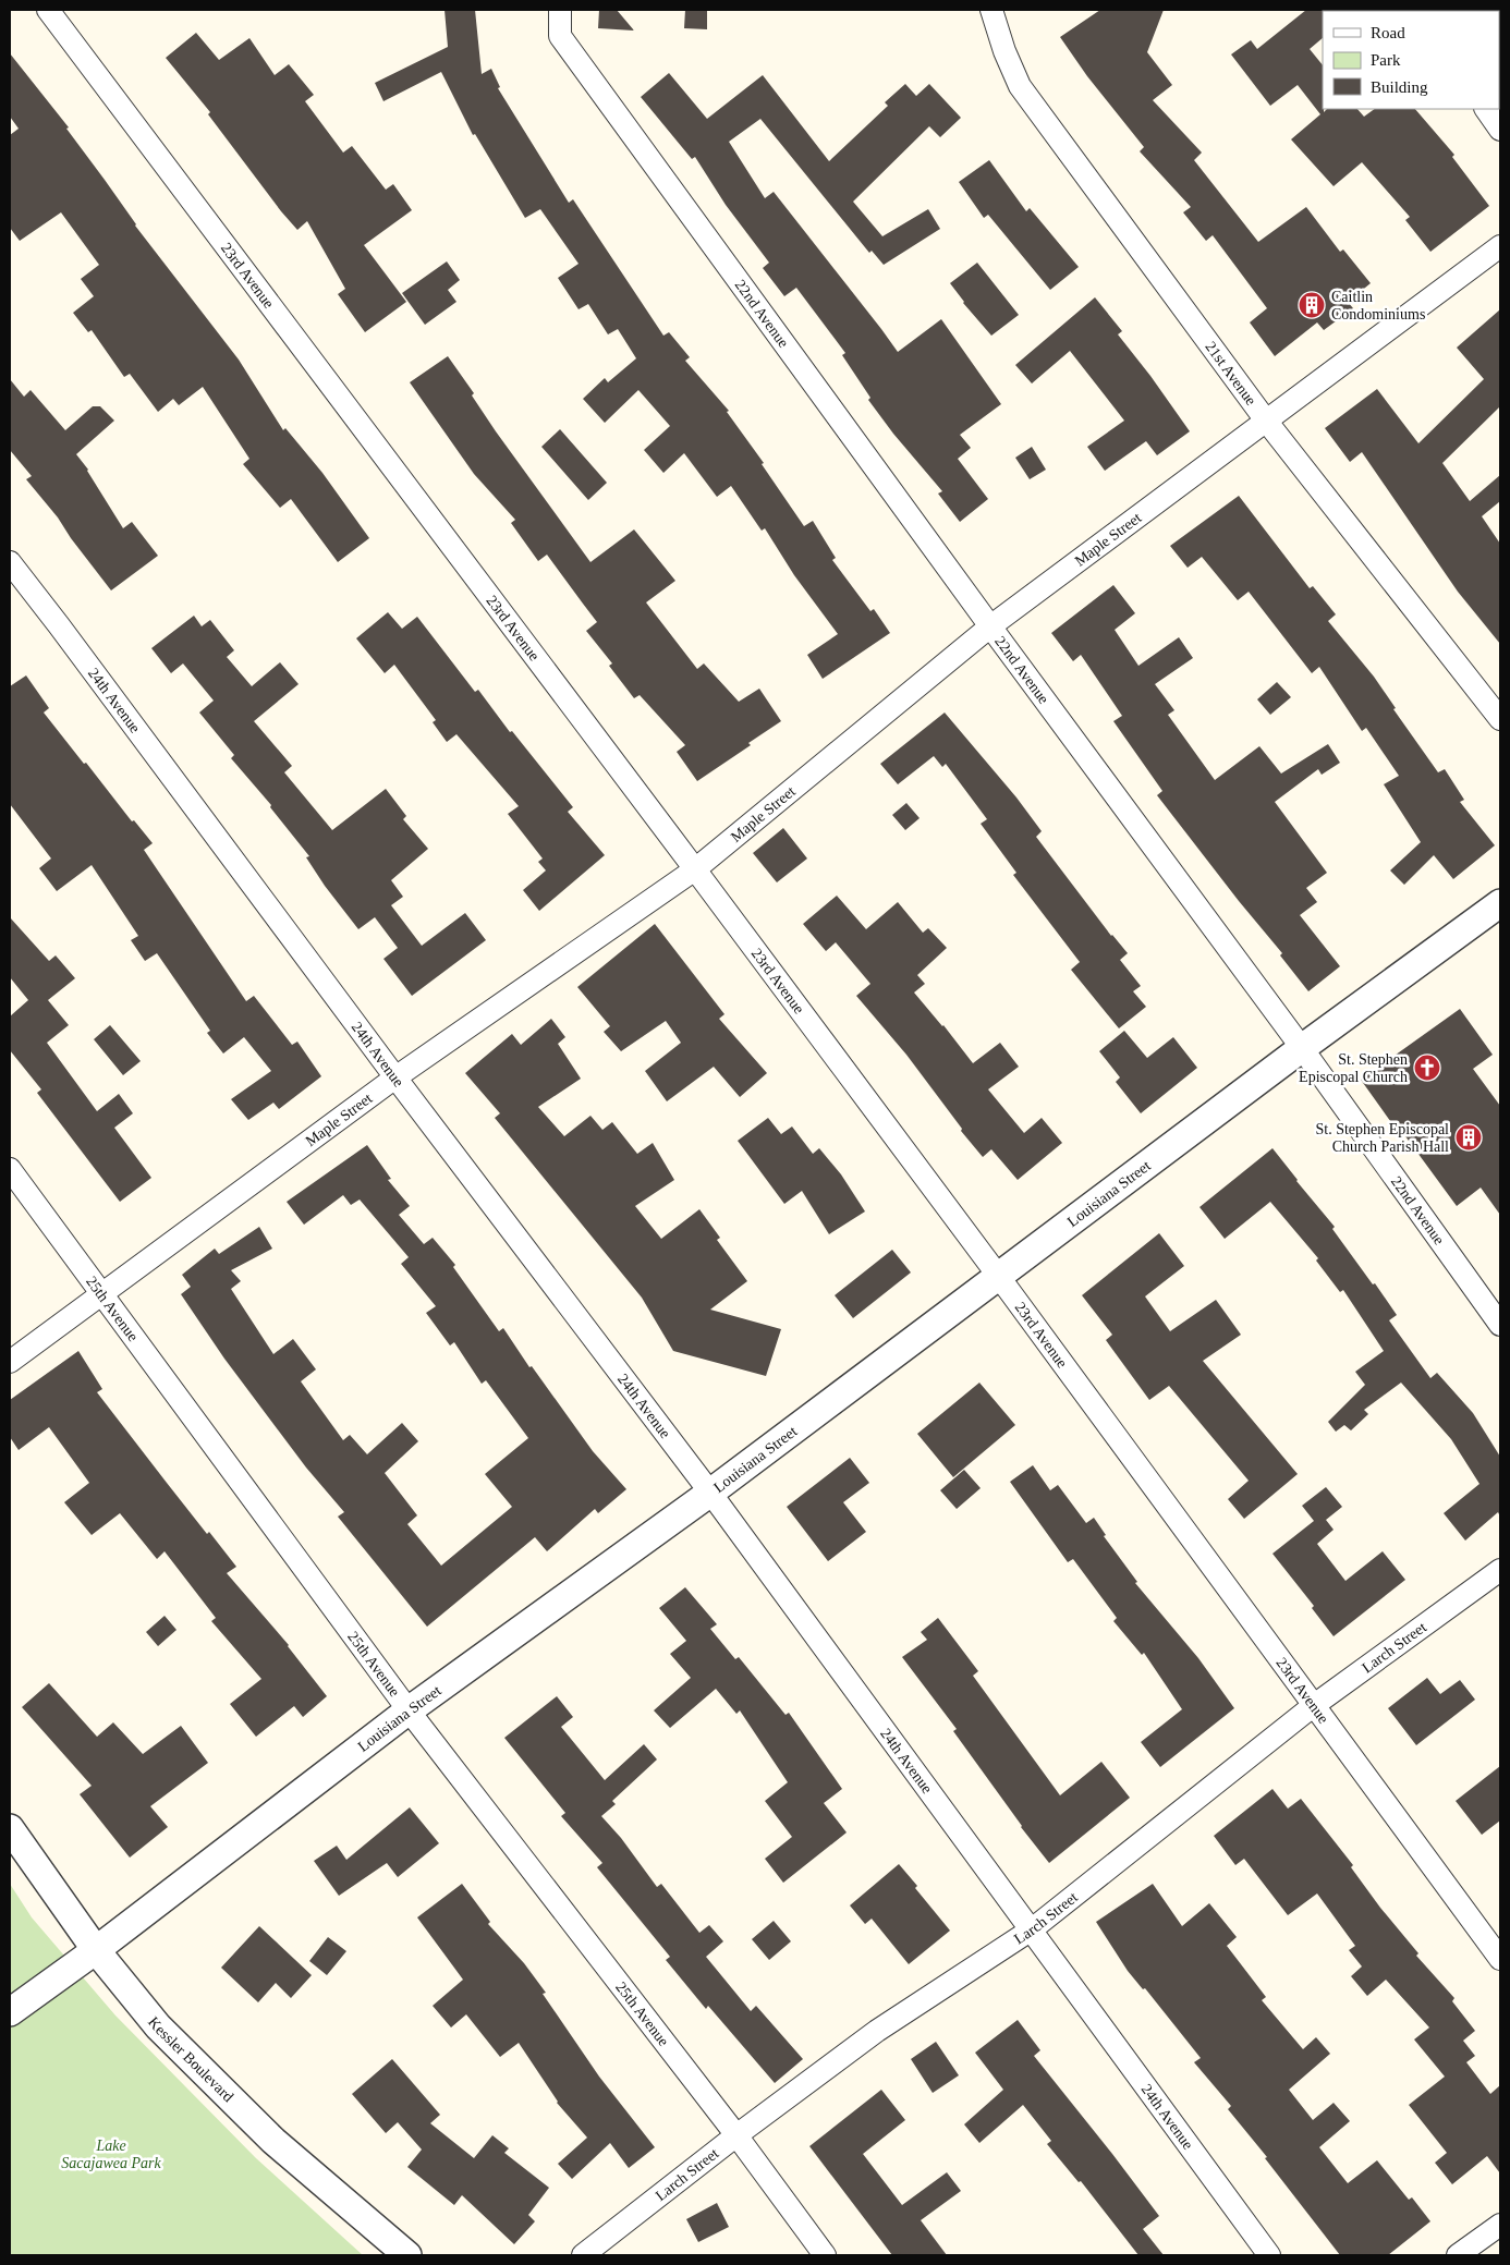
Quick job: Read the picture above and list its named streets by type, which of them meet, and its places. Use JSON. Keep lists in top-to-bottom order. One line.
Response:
{"streets":{"street":["23rd Avenue","22nd Avenue","21st Avenue","Maple Street","24th Avenue","Louisiana Street","25th Avenue","Larch Street","Kessler Boulevard"]},"crossings":[["23rd Avenue","Maple Street"],["23rd Avenue","Louisiana Street"],["23rd Avenue","Larch Street"],["22nd Avenue","Maple Street"],["22nd Avenue","Louisiana Street"],["21st Avenue","Maple Street"],["Maple Street","24th Avenue"],["Maple Street","25th Avenue"],["24th Avenue","Louisiana Street"],["24th Avenue","Larch Street"],["Louisiana Street","25th Avenue"],["Louisiana Street","Kessler Boulevard"],["25th Avenue","Larch Street"]],"parks":["Lake Sacajawea Park"],"places":{"building":["Caitlin Condominiums","St. Stephen Episcopal Church Parish Hall"],"church":["St. Stephen Episcopal Church"]},"legend":["Road","Park","Building"]}
